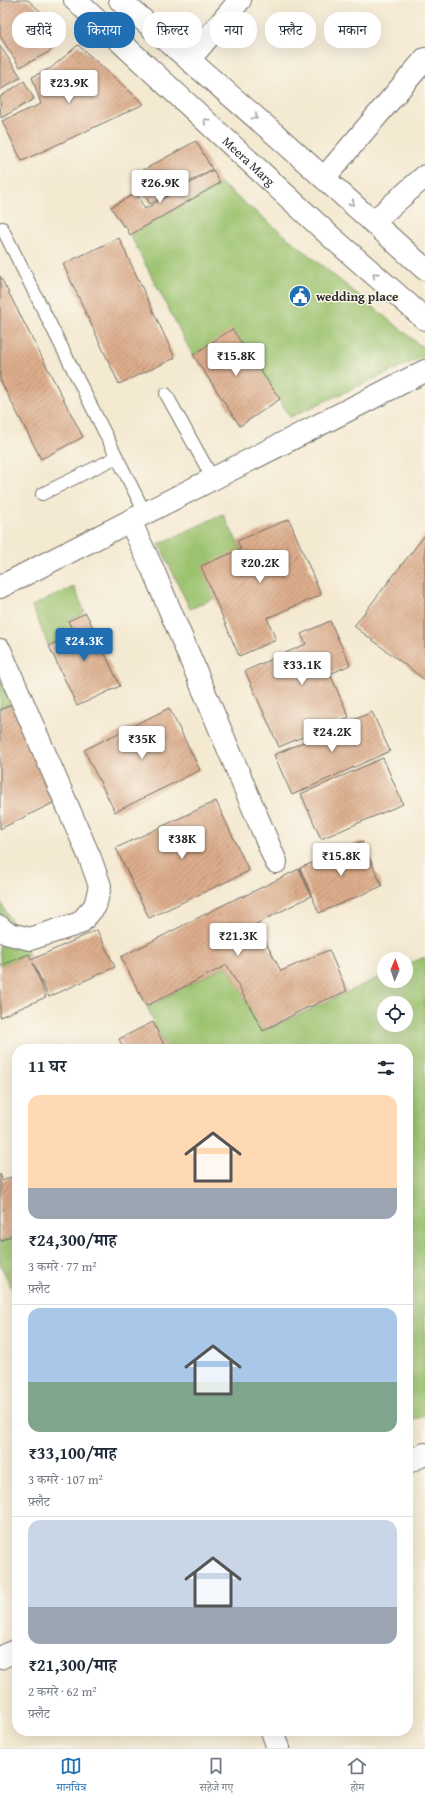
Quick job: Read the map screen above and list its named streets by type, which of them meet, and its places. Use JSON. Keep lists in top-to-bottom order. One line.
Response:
{"streets":{"street":["Meera Marg"]},"places":{"public building":["wedding place"]},"north":"top","page":{"chip":["खरीदें","किराया","फ़िल्टर","नया","फ़्लैट","मकान"],"price":["₹23.9K","₹26.9K","₹15.8K","₹20.2K","₹24.3K","₹33.1K","₹24.2K","₹35K","₹38K","₹15.8K","₹21.3K"],"heading":"11 घर","list":[{"name":"₹24,300/माह","note":"3 कमरे · 77 m² · फ़्लैट"},{"name":"₹33,100/माह","note":"3 कमरे · 107 m² · फ़्लैट"},{"name":"₹21,300/माह","note":"2 कमरे · 62 m² · फ़्लैट"}],"tabs":["मानचित्र","सहेजे गए","होम"]}}
